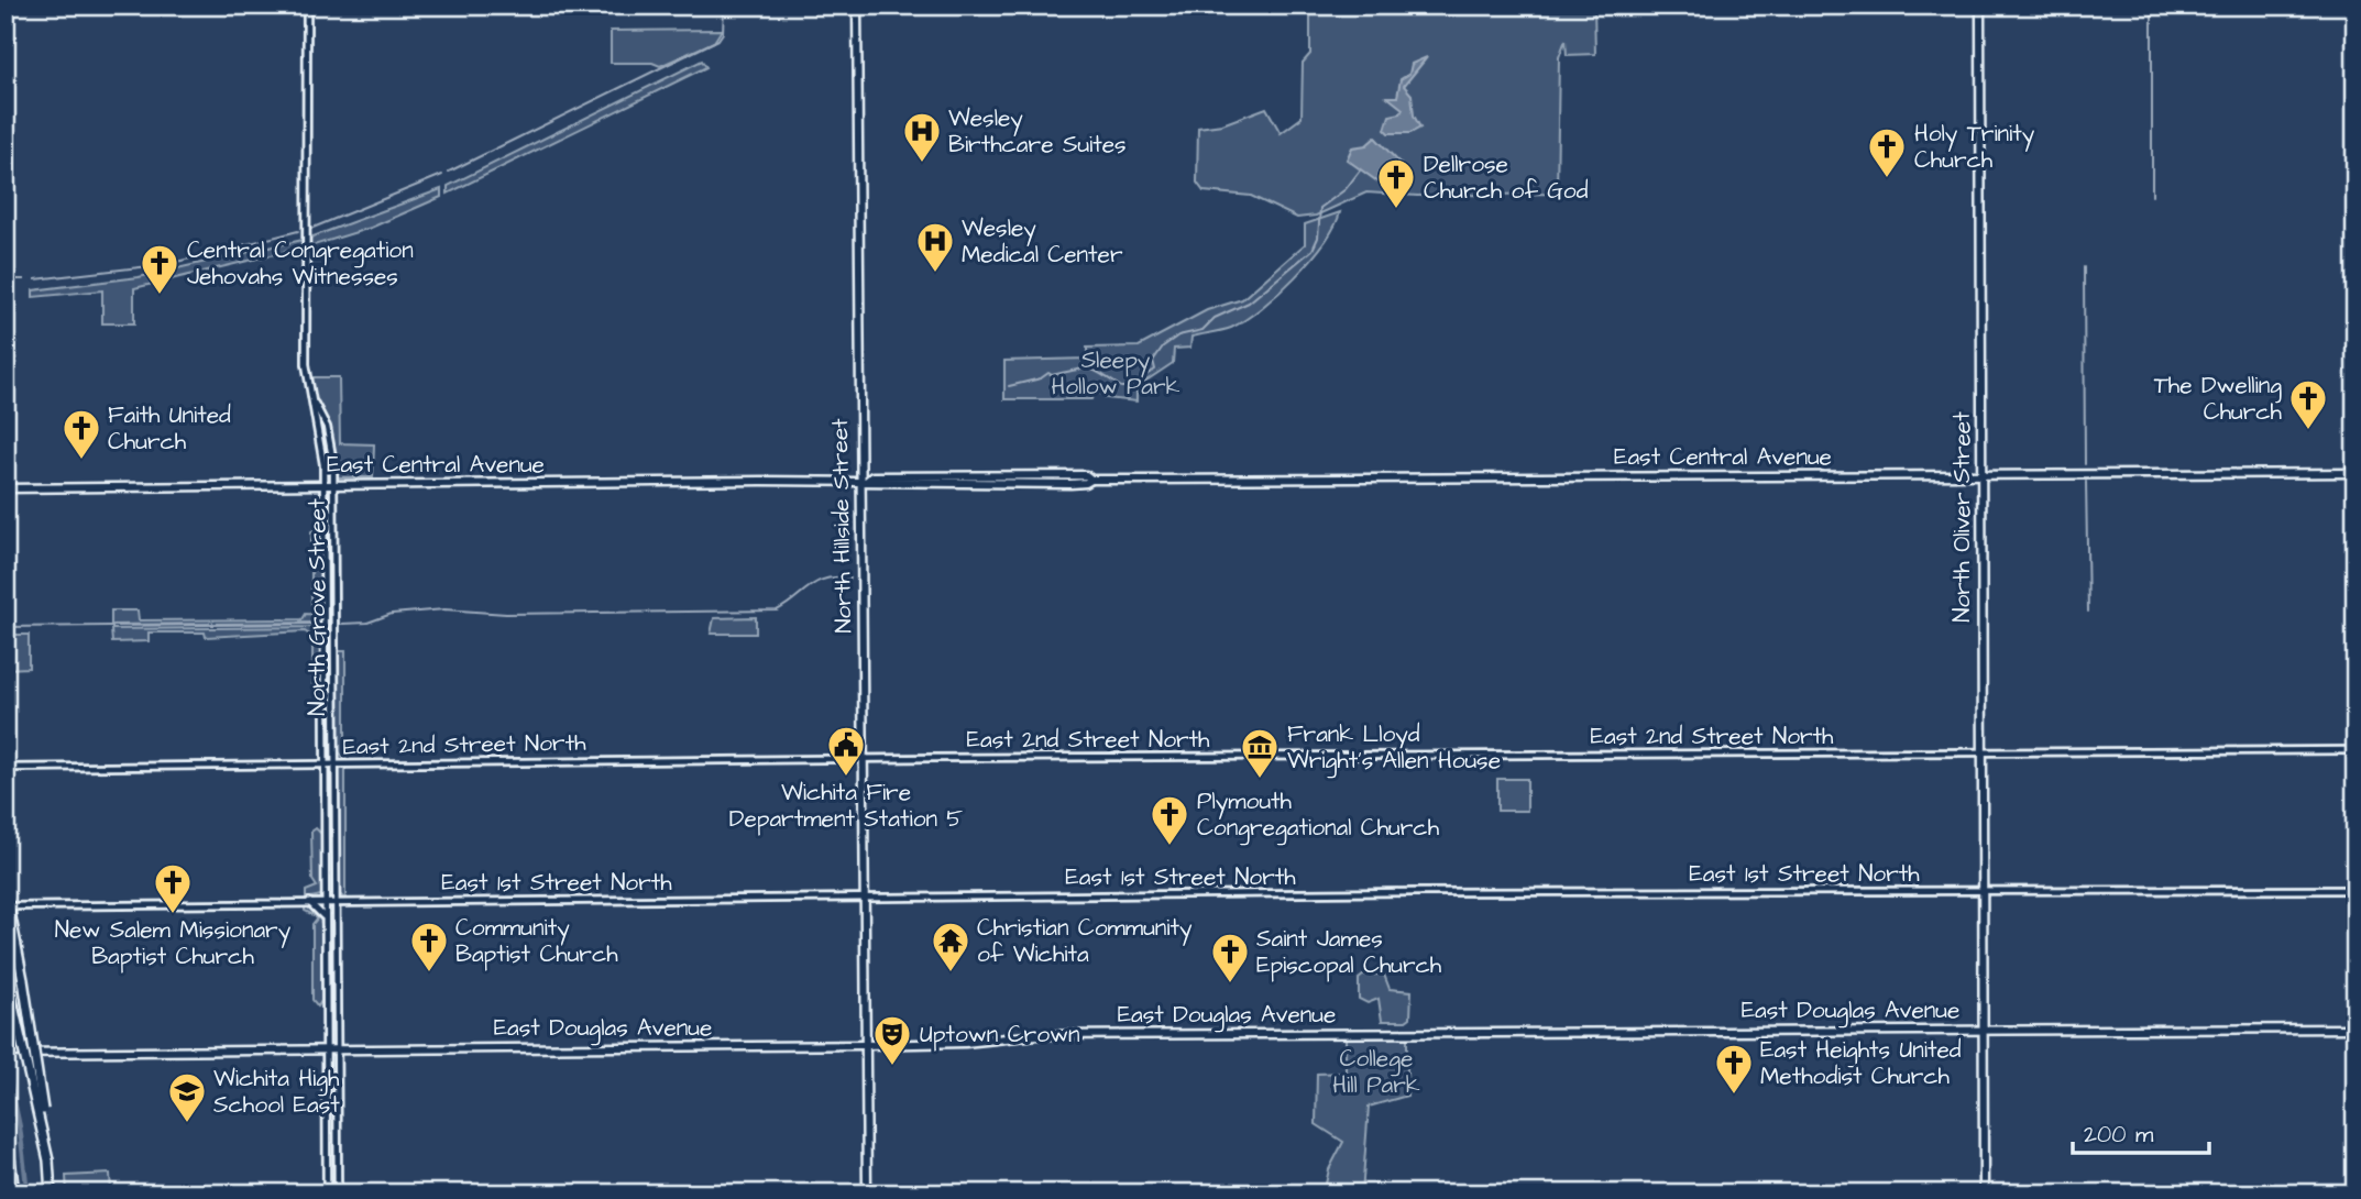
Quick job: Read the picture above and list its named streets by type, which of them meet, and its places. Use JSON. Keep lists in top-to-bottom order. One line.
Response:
{"streets":{"main road":["East Central Avenue","North Oliver Street","North Hillside Street","East Douglas Avenue"],"street":["North Grove Street","East 2nd Street North","East 1st Street North"]},"crossings":[["East Central Avenue","North Oliver Street"],["East Central Avenue","North Hillside Street"],["East Central Avenue","North Grove Street"],["North Oliver Street","East 2nd Street North"],["North Oliver Street","East 1st Street North"],["North Oliver Street","East Douglas Avenue"],["North Hillside Street","East 2nd Street North"],["North Hillside Street","East 1st Street North"],["North Hillside Street","East Douglas Avenue"],["North Grove Street","East 2nd Street North"],["North Grove Street","East 1st Street North"],["North Grove Street","East Douglas Avenue"]],"parks":["Sleepy Hollow Park","College Hill Park"],"places":{"hospital":["Wesley Birthcare Suites","Wesley Medical Center"],"church":["Holy Trinity Church","Dellrose Church of God","Central Congregation Jehovahs Witnesses","The Dwelling Church","Faith United Church","Plymouth Congregational Church","New Salem Missionary Baptist Church","Community Baptist Church","Saint James Episcopal Church","East Heights United Methodist Church"],"public building":["Wichita Fire Department Station 5"],"museum":["Frank Lloyd Wright's Allen House"],"temple":["Christian Community of Wichita"],"theatre":["Uptown Crown"],"school or university":["Wichita High School East"]},"scale_bar":"200 m"}
